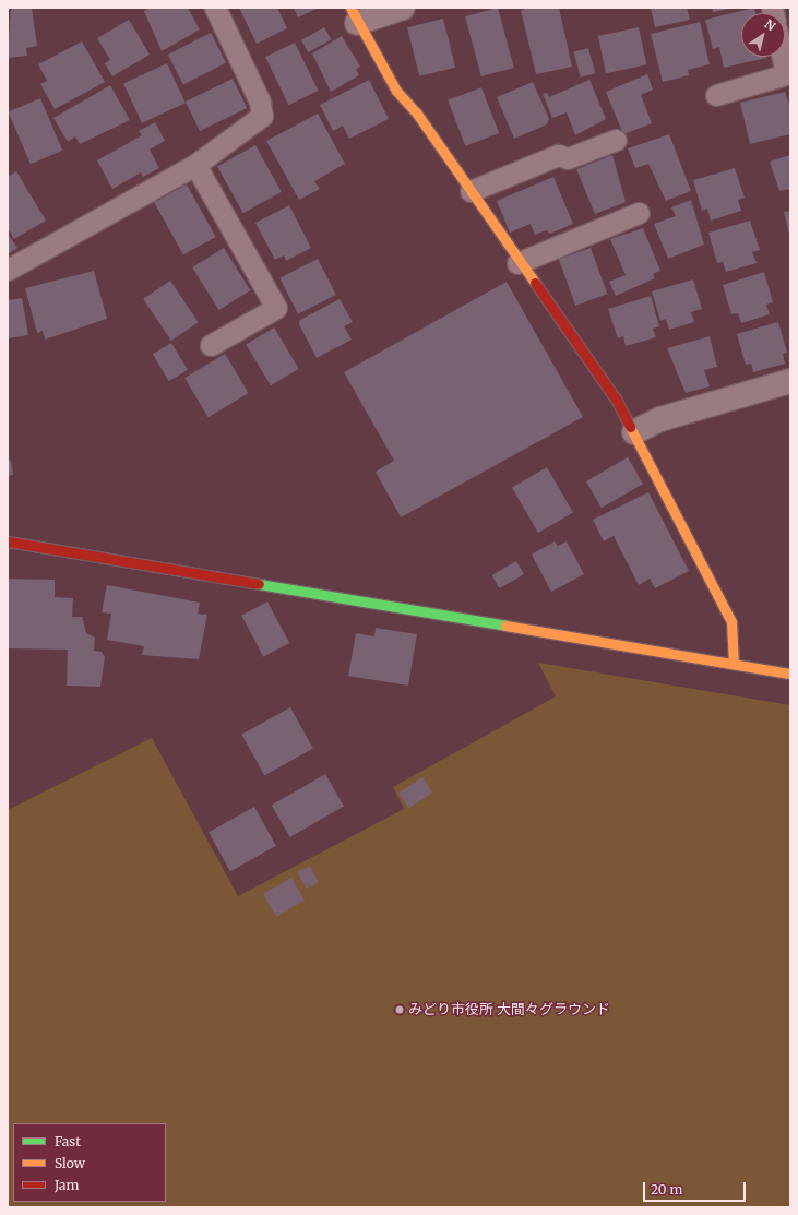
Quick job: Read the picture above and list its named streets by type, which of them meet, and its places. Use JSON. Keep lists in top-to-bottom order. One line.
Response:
{"places":["みどり市役所 大間々グラウンド"],"legend":["Fast","Slow","Jam"],"scale_bar":"20 m","north":"top right"}
